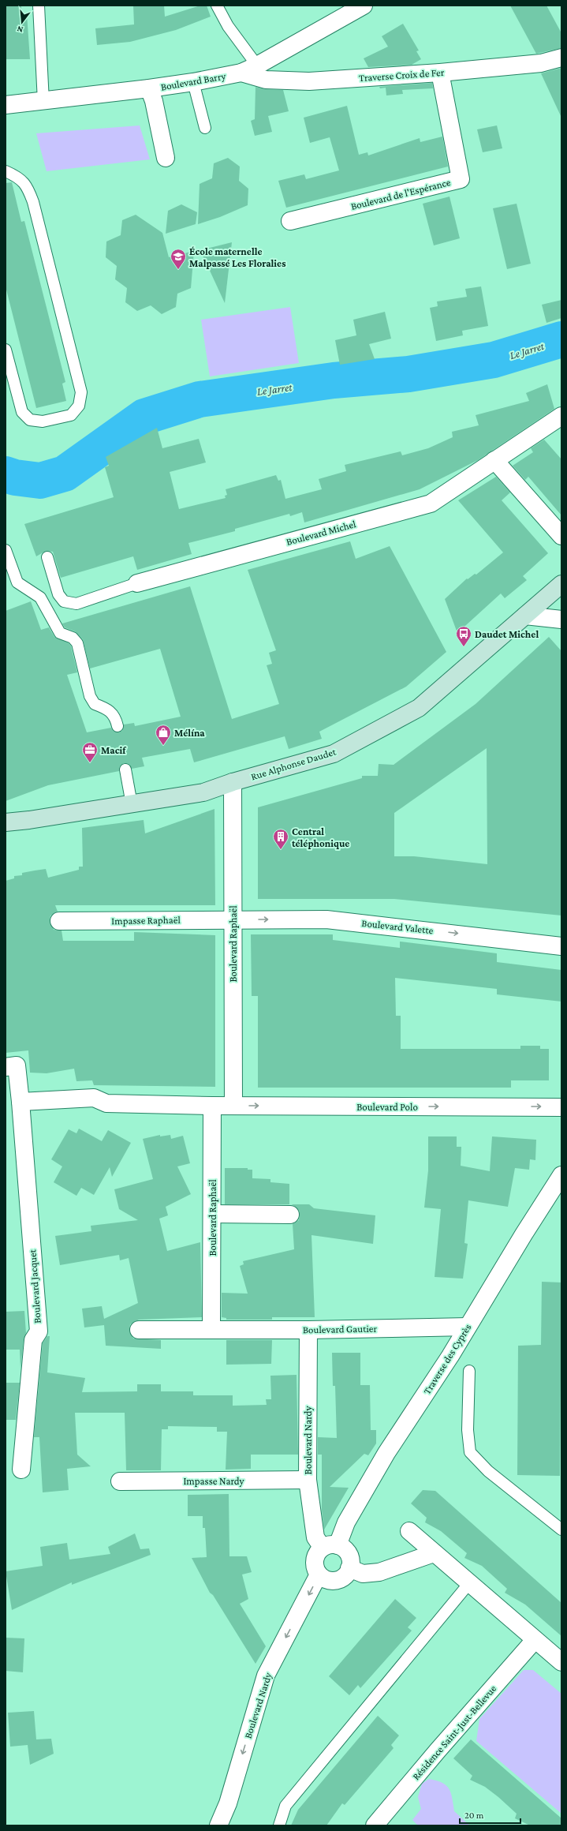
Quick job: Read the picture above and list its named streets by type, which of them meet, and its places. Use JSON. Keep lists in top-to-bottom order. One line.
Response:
{"streets":{"street":["Traverse Croix de Fer","Boulevard Barry","Boulevard de l'Espérance","Boulevard Michel","Rue Alphonse Daudet","Impasse Raphaël","Boulevard Valette","Boulevard Raphaël","Boulevard Polo","Boulevard Jacquet","Boulevard Gautier","Traverse des Cyprès","Boulevard Nardy","Impasse Nardy","Résidence Saint-Just-Bellevue"]},"crossings":[["Traverse Croix de Fer","Boulevard Barry"],["Traverse Croix de Fer","Boulevard de l'Espérance"],["Rue Alphonse Daudet","Boulevard Raphaël"],["Impasse Raphaël","Boulevard Valette"],["Impasse Raphaël","Boulevard Raphaël"],["Boulevard Valette","Boulevard Raphaël"],["Boulevard Raphaël","Boulevard Polo"],["Boulevard Raphaël","Boulevard Gautier"],["Boulevard Polo","Boulevard Jacquet"],["Boulevard Gautier","Traverse des Cyprès"],["Boulevard Gautier","Boulevard Nardy"],["Traverse des Cyprès","Boulevard Nardy"],["Boulevard Nardy","Impasse Nardy"]],"one_way":["Boulevard Valette","Boulevard Polo","Boulevard Nardy"],"water":["Le Jarret"],"places":{"school or university":["École maternelle Malpassé Les Floralies"],"bus stop":["Daudet Michel"],"shop":["Mélína"],"office":["Macif"],"building":["Central téléphonique"]},"scale_bar":"20 m","north":"bottom"}
